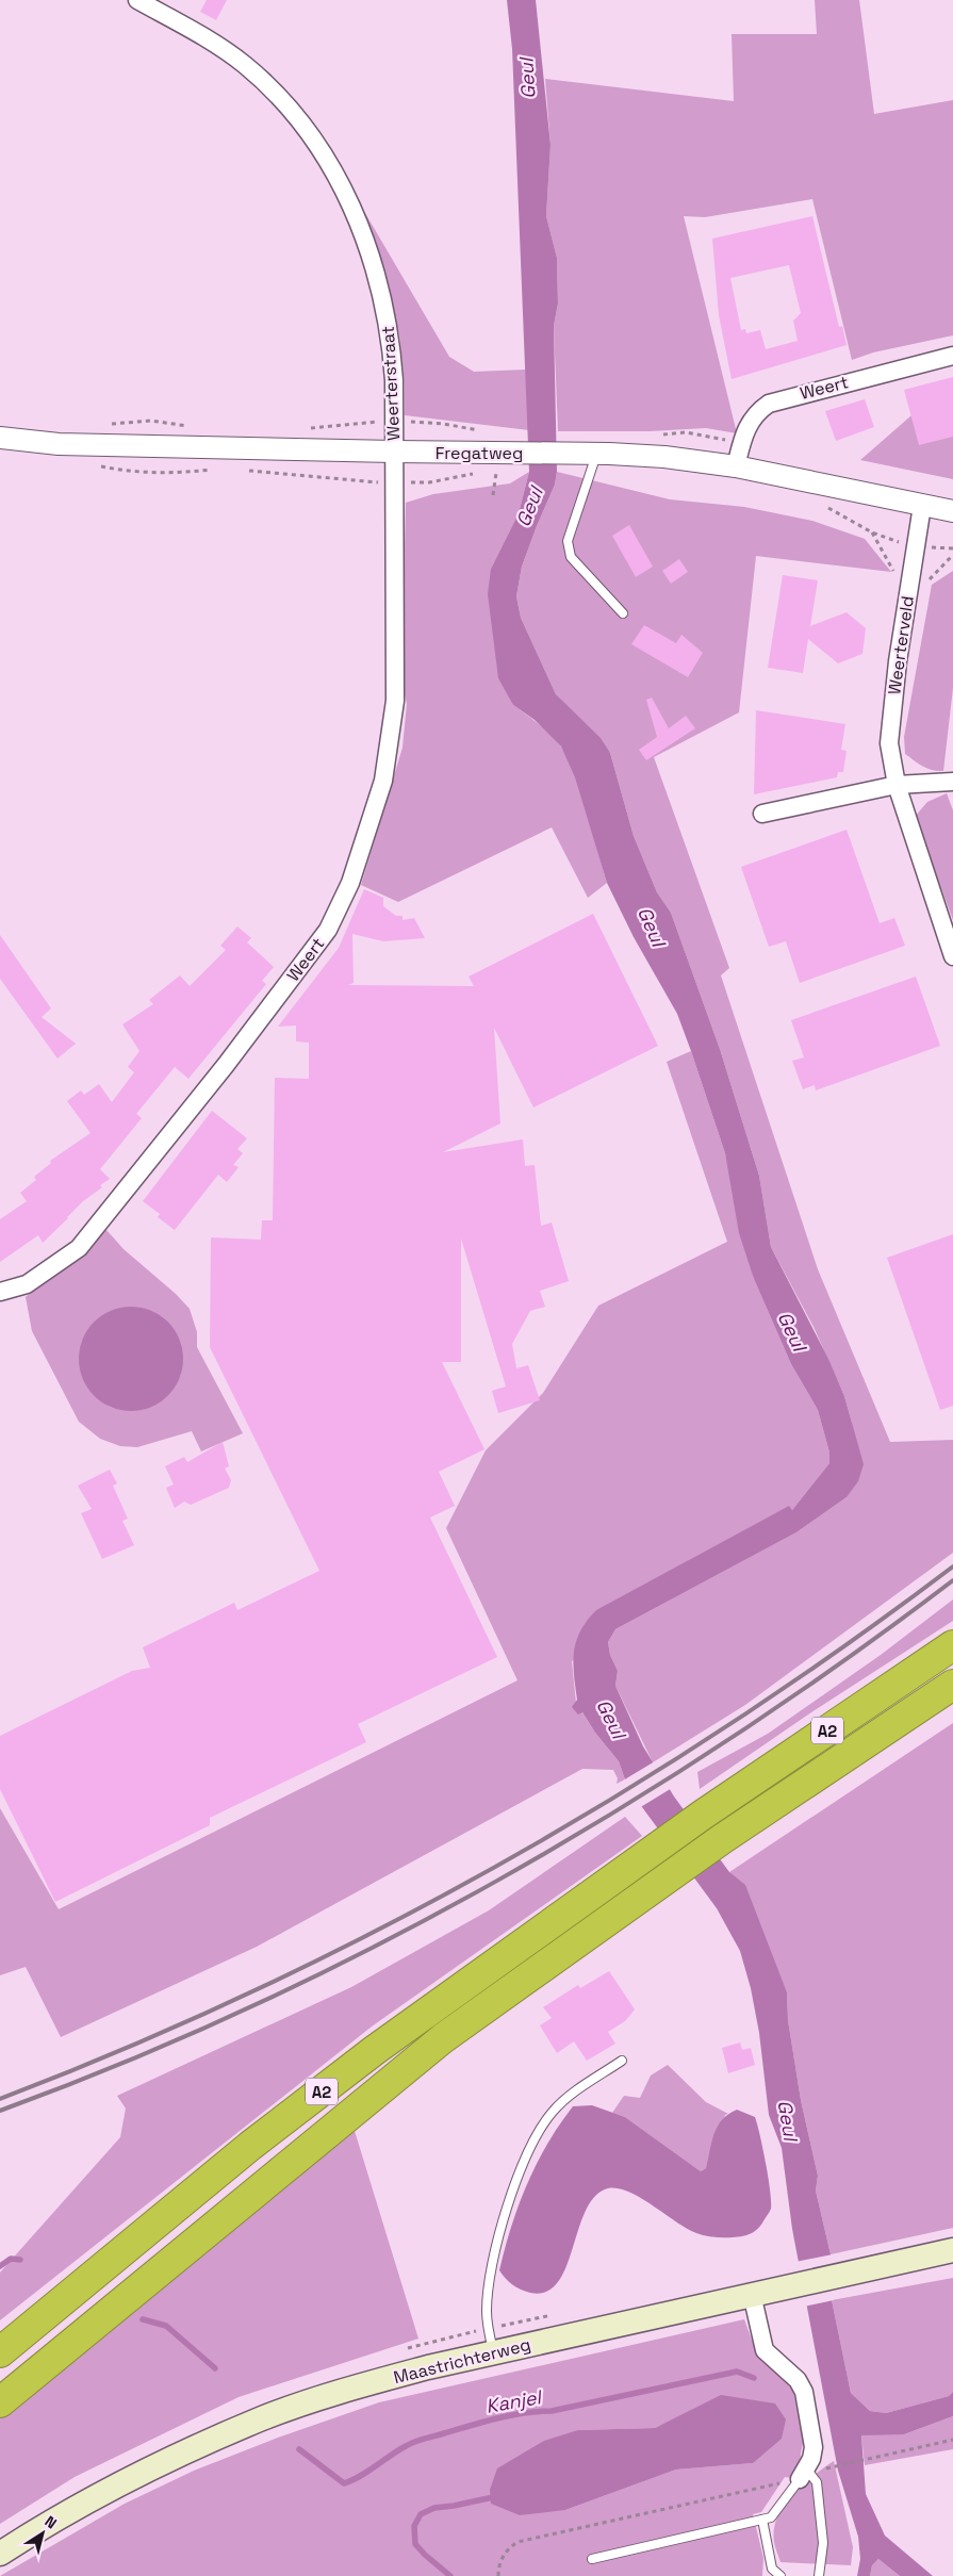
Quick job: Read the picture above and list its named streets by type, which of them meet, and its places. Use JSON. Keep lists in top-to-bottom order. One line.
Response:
{"streets":{"highway":["A2"],"main road":["Maastrichterweg"],"street":["Weerterstraat","Weert","Fregatweg","Weerterveld"]},"crossings":[["Weerterstraat","Weert"],["Weerterstraat","Fregatweg"],["Weert","Fregatweg"],["Fregatweg","Weerterveld"]],"water":["Geul","Kanjel"],"north":"top right"}
